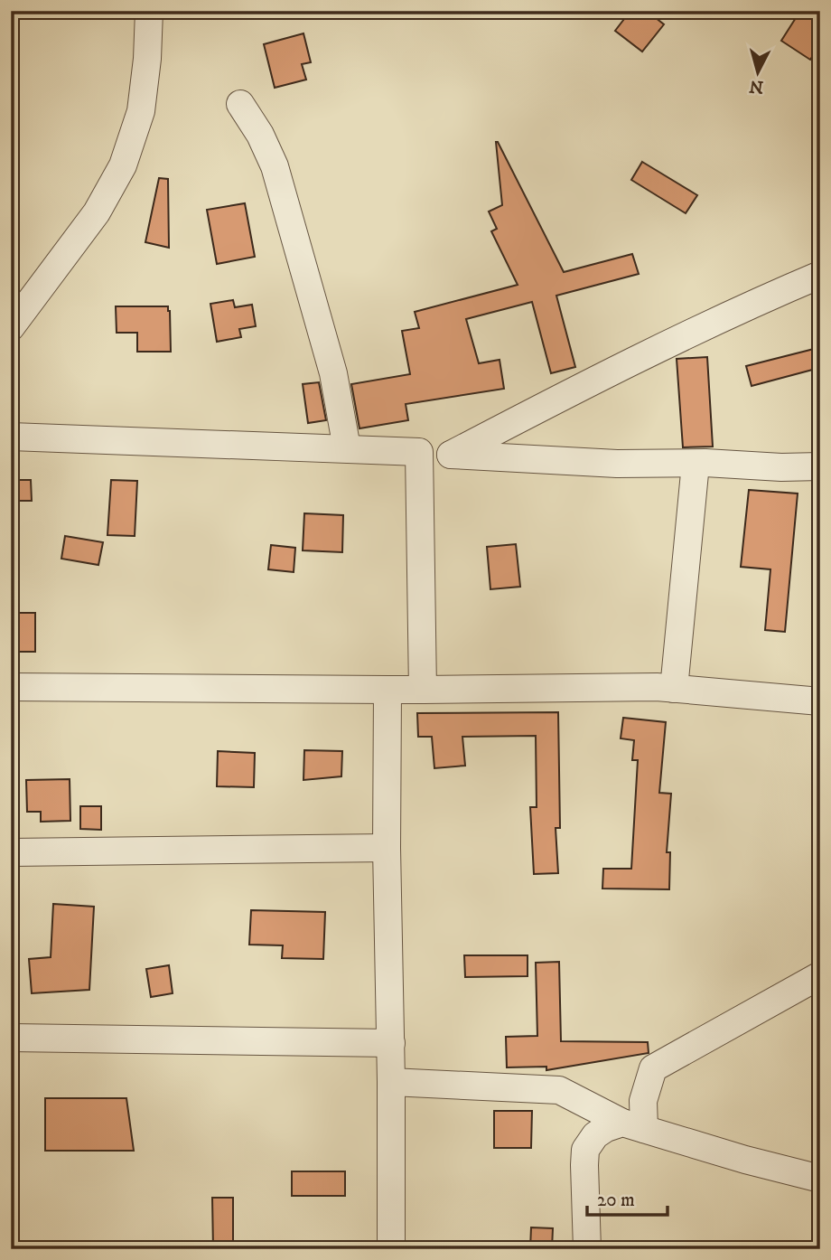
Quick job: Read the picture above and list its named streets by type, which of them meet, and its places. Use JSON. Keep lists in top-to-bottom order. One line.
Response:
{"scale_bar":"20 m","north":"bottom"}
